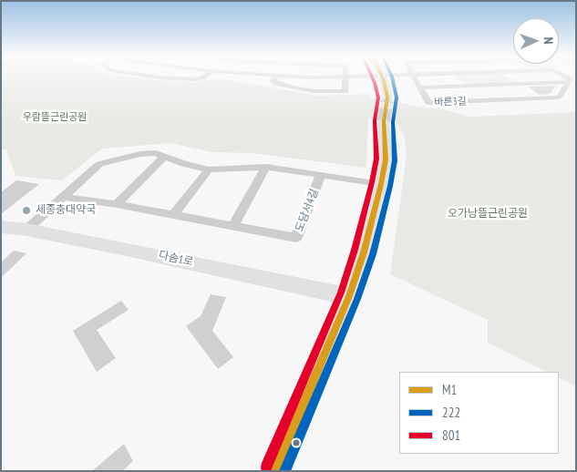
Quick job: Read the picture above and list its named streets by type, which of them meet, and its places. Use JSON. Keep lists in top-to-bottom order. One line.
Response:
{"streets":{"street":["바른3길","도담서4길","다솜1로"]},"crossings":[["도담서4길","다솜1로"]],"parks":["우람뜰근린공원","오가낭뜰근린공원"],"places":["세종충대약국"],"lines":["transit line M1","transit line 222","transit line 801"],"legend":["M1","222","801"],"north":"right"}
